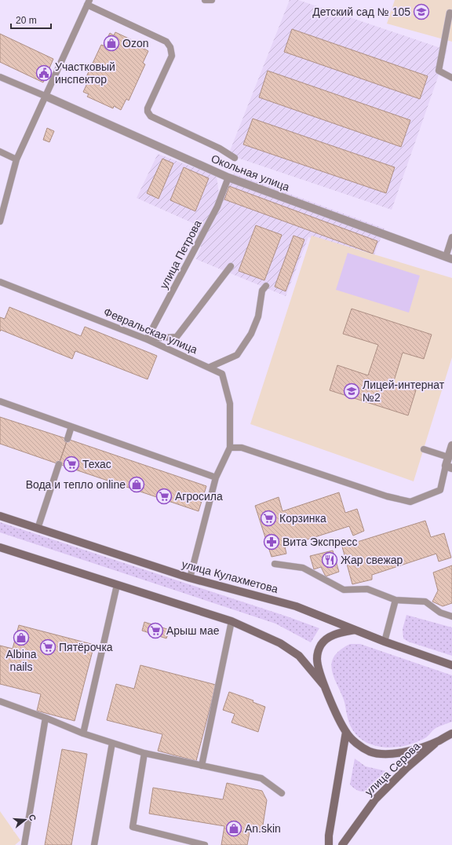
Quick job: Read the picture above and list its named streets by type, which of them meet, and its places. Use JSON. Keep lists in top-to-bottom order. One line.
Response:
{"streets":{"main road":["улица Кулахметова","улица Серова"],"street":["Окольная улица"],"lane":["улица Петрова","Февральская улица"]},"crossings":[["Окольная улица","улица Петрова"],["улица Петрова","Февральская улица"],["Февральская улица","улица Кулахметова"]],"places":{"school or university":["Детский сад № 105","Лицей-интернат №2"],"shop":["Ozon","Вода и тепло online","Albina nails","An.skin"],"public building":["Участковый инспектор"],"supermarket":["Техас","Агросила","Корзинка","Арыш мае","Пятёрочка"],"pharmacy":["Вита Экспресс"],"restaurant":["Жар свежар"]},"scale_bar":"20 m","north":"right"}
